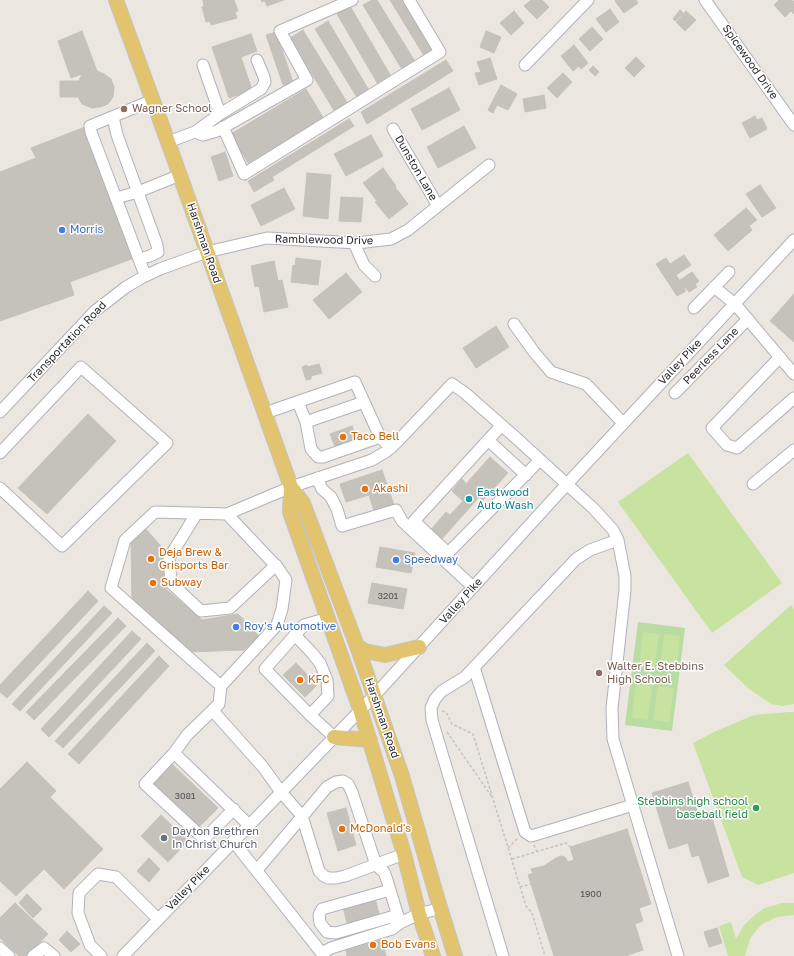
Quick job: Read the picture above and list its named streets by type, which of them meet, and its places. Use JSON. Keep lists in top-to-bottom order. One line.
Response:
{"streets":{"main road":["Harshman Road"],"street":["Spicewood Drive","Dunston Lane","Ramblewood Drive","Transportation Road","Peerless Lane","Valley Pike"]},"crossings":[["Dunston Lane","Ramblewood Drive"],["Ramblewood Drive","Harshman Road"],["Ramblewood Drive","Transportation Road"],["Harshman Road","Transportation Road"],["Harshman Road","Valley Pike"]],"places":["Wagner School","Morris","Taco Bell","Akashi","Eastwood Auto Wash","Deja Brew & Grisports Bar","Speedway","Subway","Roy's Automotive","Walter E. Stebbins High School","KFC","Stebbins high school baseball field","McDonald's","Dayton Brethren In Christ Church","Bob Evans"],"house_numbers":["3201","3081","1900"]}
